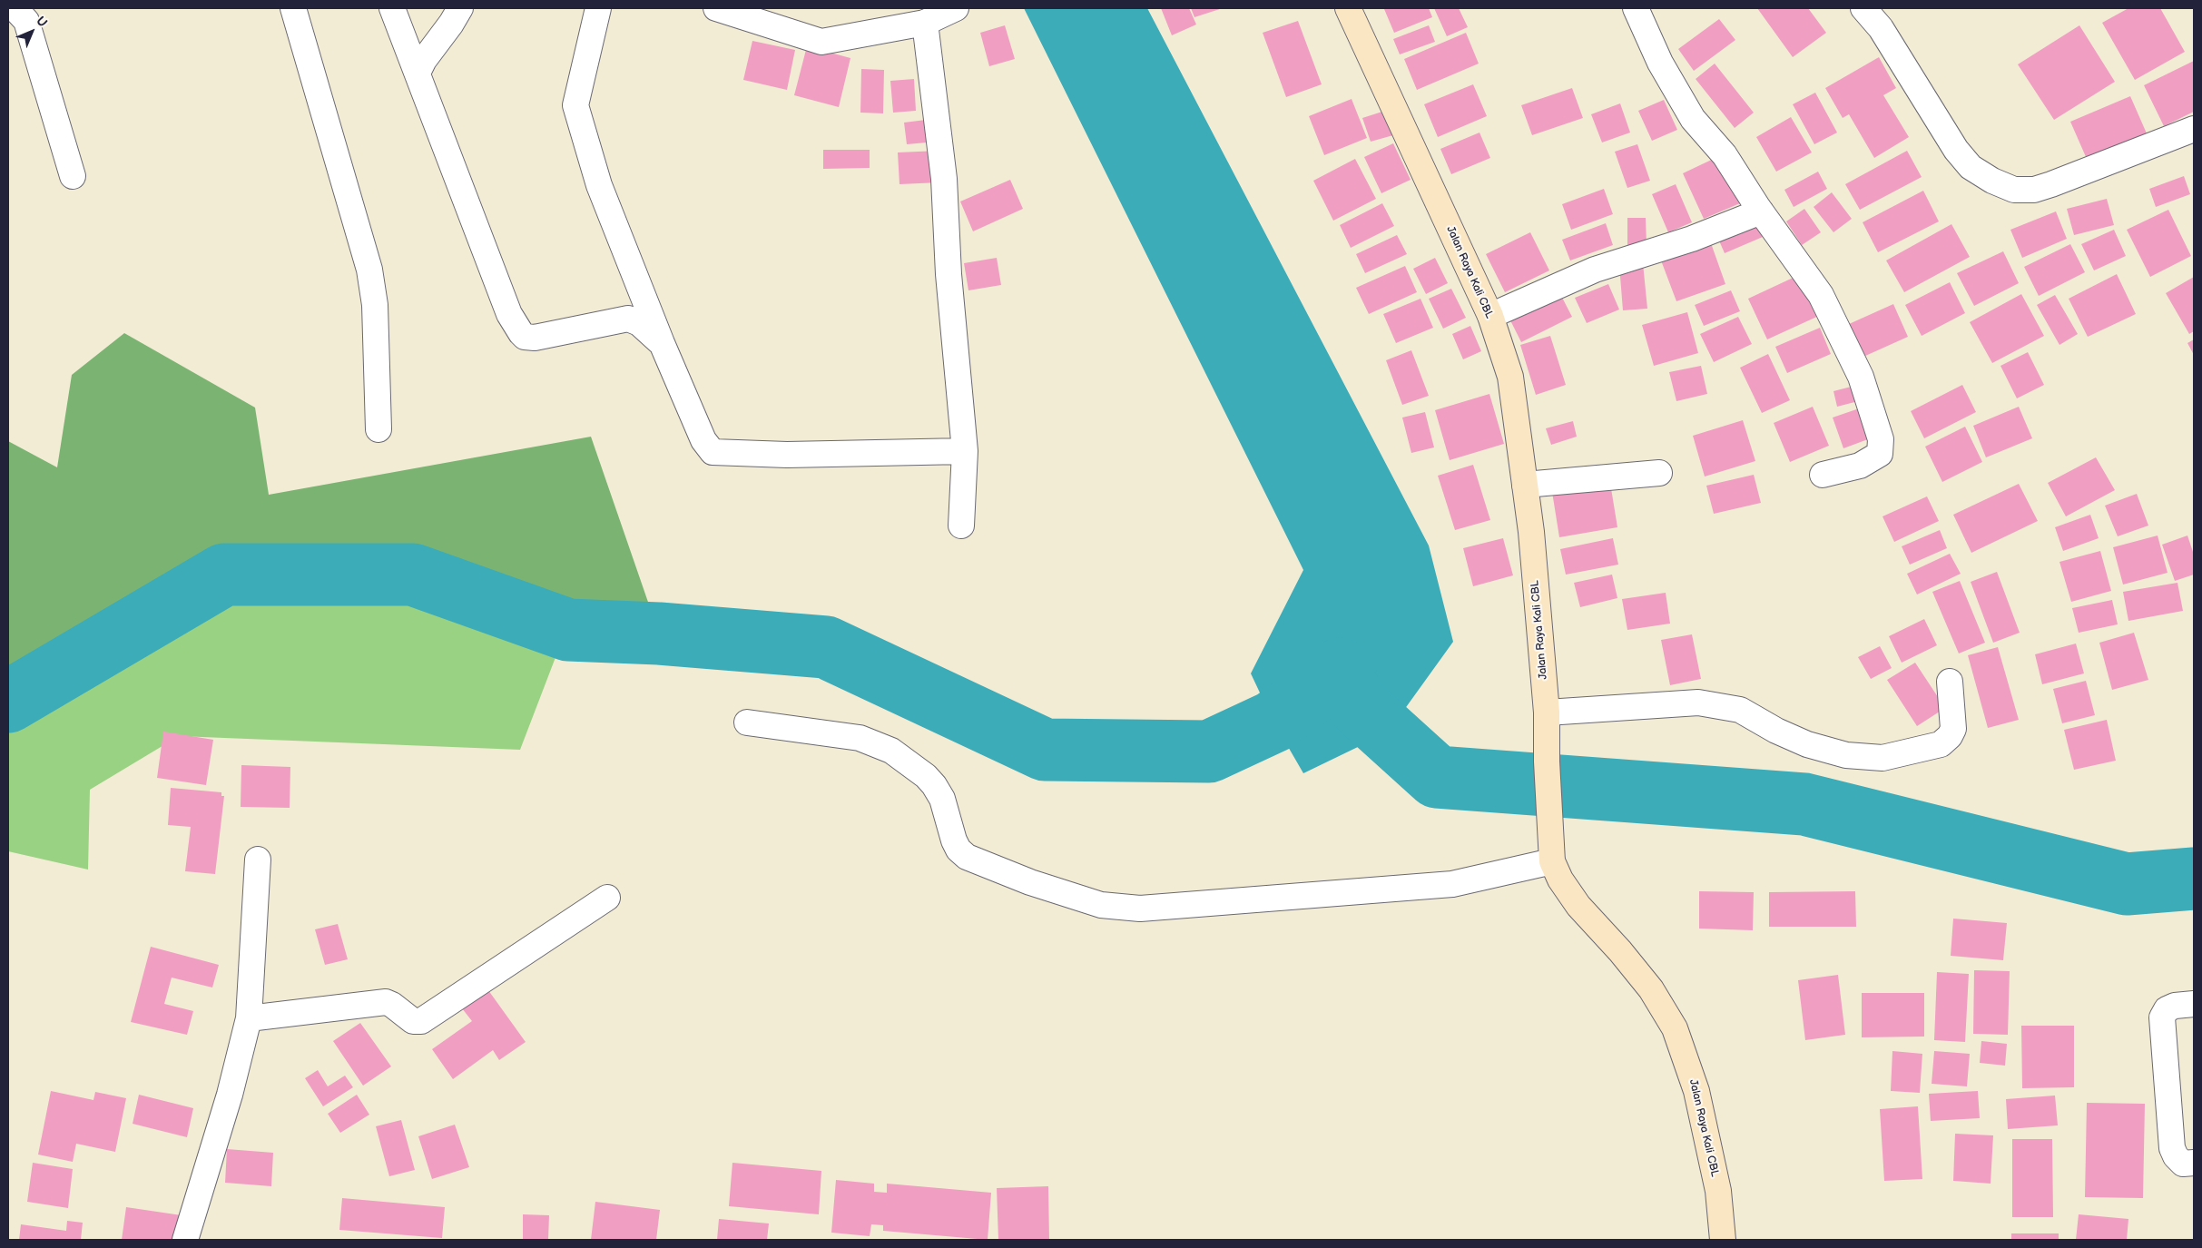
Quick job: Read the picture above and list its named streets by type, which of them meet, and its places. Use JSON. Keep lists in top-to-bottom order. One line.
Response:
{"streets":{"main road":["Jalan Raya Kali CBL"]},"north":"top right"}
